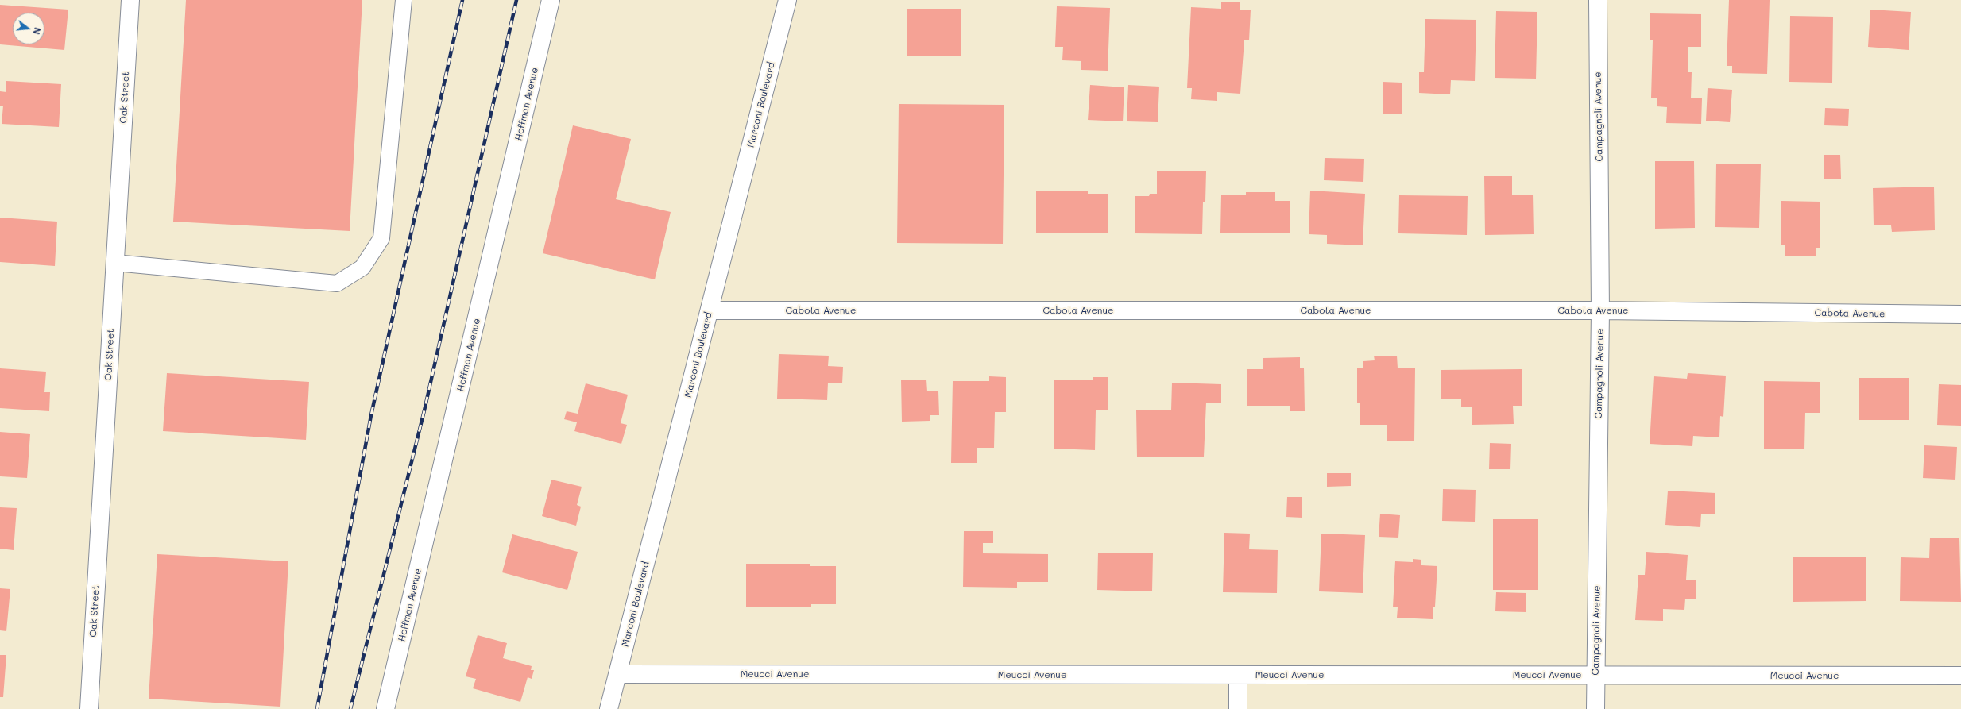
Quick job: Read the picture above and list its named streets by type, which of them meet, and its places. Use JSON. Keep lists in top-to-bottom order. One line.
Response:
{"streets":{"street":["Oak Street","Hoffman Avenue","Marconi Boulevard","Campagnoli Avenue","Cabota Avenue","Meucci Avenue"]},"crossings":[["Marconi Boulevard","Cabota Avenue"],["Marconi Boulevard","Meucci Avenue"],["Campagnoli Avenue","Cabota Avenue"],["Campagnoli Avenue","Meucci Avenue"]],"north":"right"}
